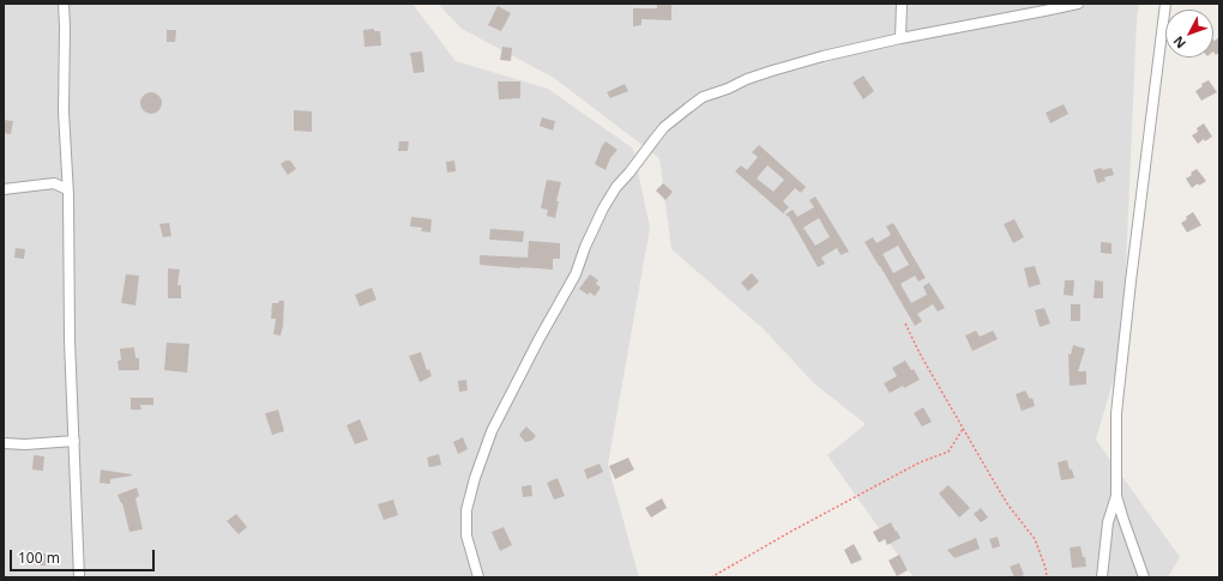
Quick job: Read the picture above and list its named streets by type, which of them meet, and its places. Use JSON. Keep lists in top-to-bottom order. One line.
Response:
{"scale_bar":"100 m","north":"bottom left"}
